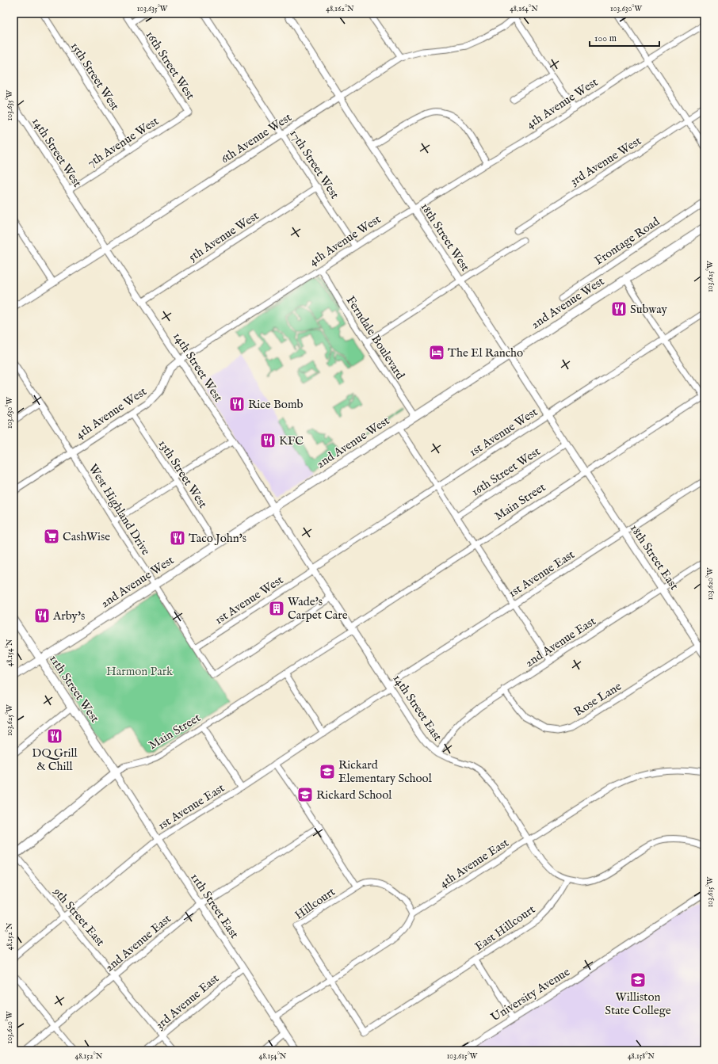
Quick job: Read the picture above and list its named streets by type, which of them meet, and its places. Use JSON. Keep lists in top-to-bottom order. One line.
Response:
{"streets":{"main road":["2nd Avenue West","Main Street","11th Street West"],"street":["16th Street West","15th Street West","4th Avenue West","6th Avenue West","7th Avenue West","14th Street West","3rd Avenue West","17th Street West","5th Avenue West","18th Street West","Frontage Road","Ferndale Boulevard","1st Avenue West","13th Street West","West Highland Drive","18th Street East","1st Avenue East","2nd Avenue East","Rose Lane","14th Street East","4th Avenue East","Hillcourt","11th Street East","9th Street East","East Hillcourt","University Avenue","3rd Avenue East"]},"crossings":[["16th Street West","7th Avenue West"],["16th Street West","18th Street West"],["15th Street West","7th Avenue West"],["4th Avenue West","14th Street West"],["4th Avenue West","17th Street West"],["4th Avenue West","18th Street West"],["4th Avenue West","Ferndale Boulevard"],["4th Avenue West","13th Street West"],["4th Avenue West","West Highland Drive"],["6th Avenue West","14th Street West"],["6th Avenue West","17th Street West"],["6th Avenue West","18th Street West"],["7th Avenue West","14th Street West"],["14th Street West","5th Avenue West"],["14th Street West","2nd Avenue West"],["14th Street West","1st Avenue West"],["14th Street West","Main Street"],["14th Street West","West Highland Drive"],["14th Street West","14th Street East"],["17th Street West","5th Avenue West"],["18th Street West","2nd Avenue West"],["18th Street West","1st Avenue West"],["18th Street West","Main Street"],["18th Street West","18th Street East"],["2nd Avenue West","Ferndale Boulevard"],["2nd Avenue West","13th Street West"],["2nd Avenue West","West Highland Drive"],["2nd Avenue West","11th Street West"],["1st Avenue West","West Highland Drive"],["Main Street","18th Street East"],["Main Street","11th Street West"],["Main Street","14th Street East"],["Main Street","11th Street East"],["Main Street","9th Street East"],["18th Street East","1st Avenue East"],["18th Street East","2nd Avenue East"],["18th Street East","Rose Lane"],["1st Avenue East","14th Street East"],["1st Avenue East","11th Street East"],["1st Avenue East","9th Street East"],["2nd Avenue East","Rose Lane"],["2nd Avenue East","14th Street East"],["2nd Avenue East","11th Street East"],["2nd Avenue East","9th Street East"],["11th Street West","11th Street East"],["14th Street East","4th Avenue East"],["14th Street East","East Hillcourt"],["4th Avenue East","Hillcourt"],["4th Avenue East","11th Street East"],["Hillcourt","East Hillcourt"],["11th Street East","3rd Avenue East"],["9th Street East","3rd Avenue East"]],"parks":["Harmon Park"],"places":{"restaurant":["Subway","Rice Bomb","KFC","Taco John's","Arby's","DQ Grill & Chill"],"hotel":["The El Rancho"],"supermarket":["CashWise"],"building":["Wade's Carpet Care"],"school or university":["Rickard Elementary School","Rickard School","Williston State College"]},"scale_bar":"100 m","coordinates":["103.635°W","48.162°N","48.164°N","103.630°W","103.625°W","103.620°W","48.154°N","103.615°W","48.152°N","48.158°N"]}
